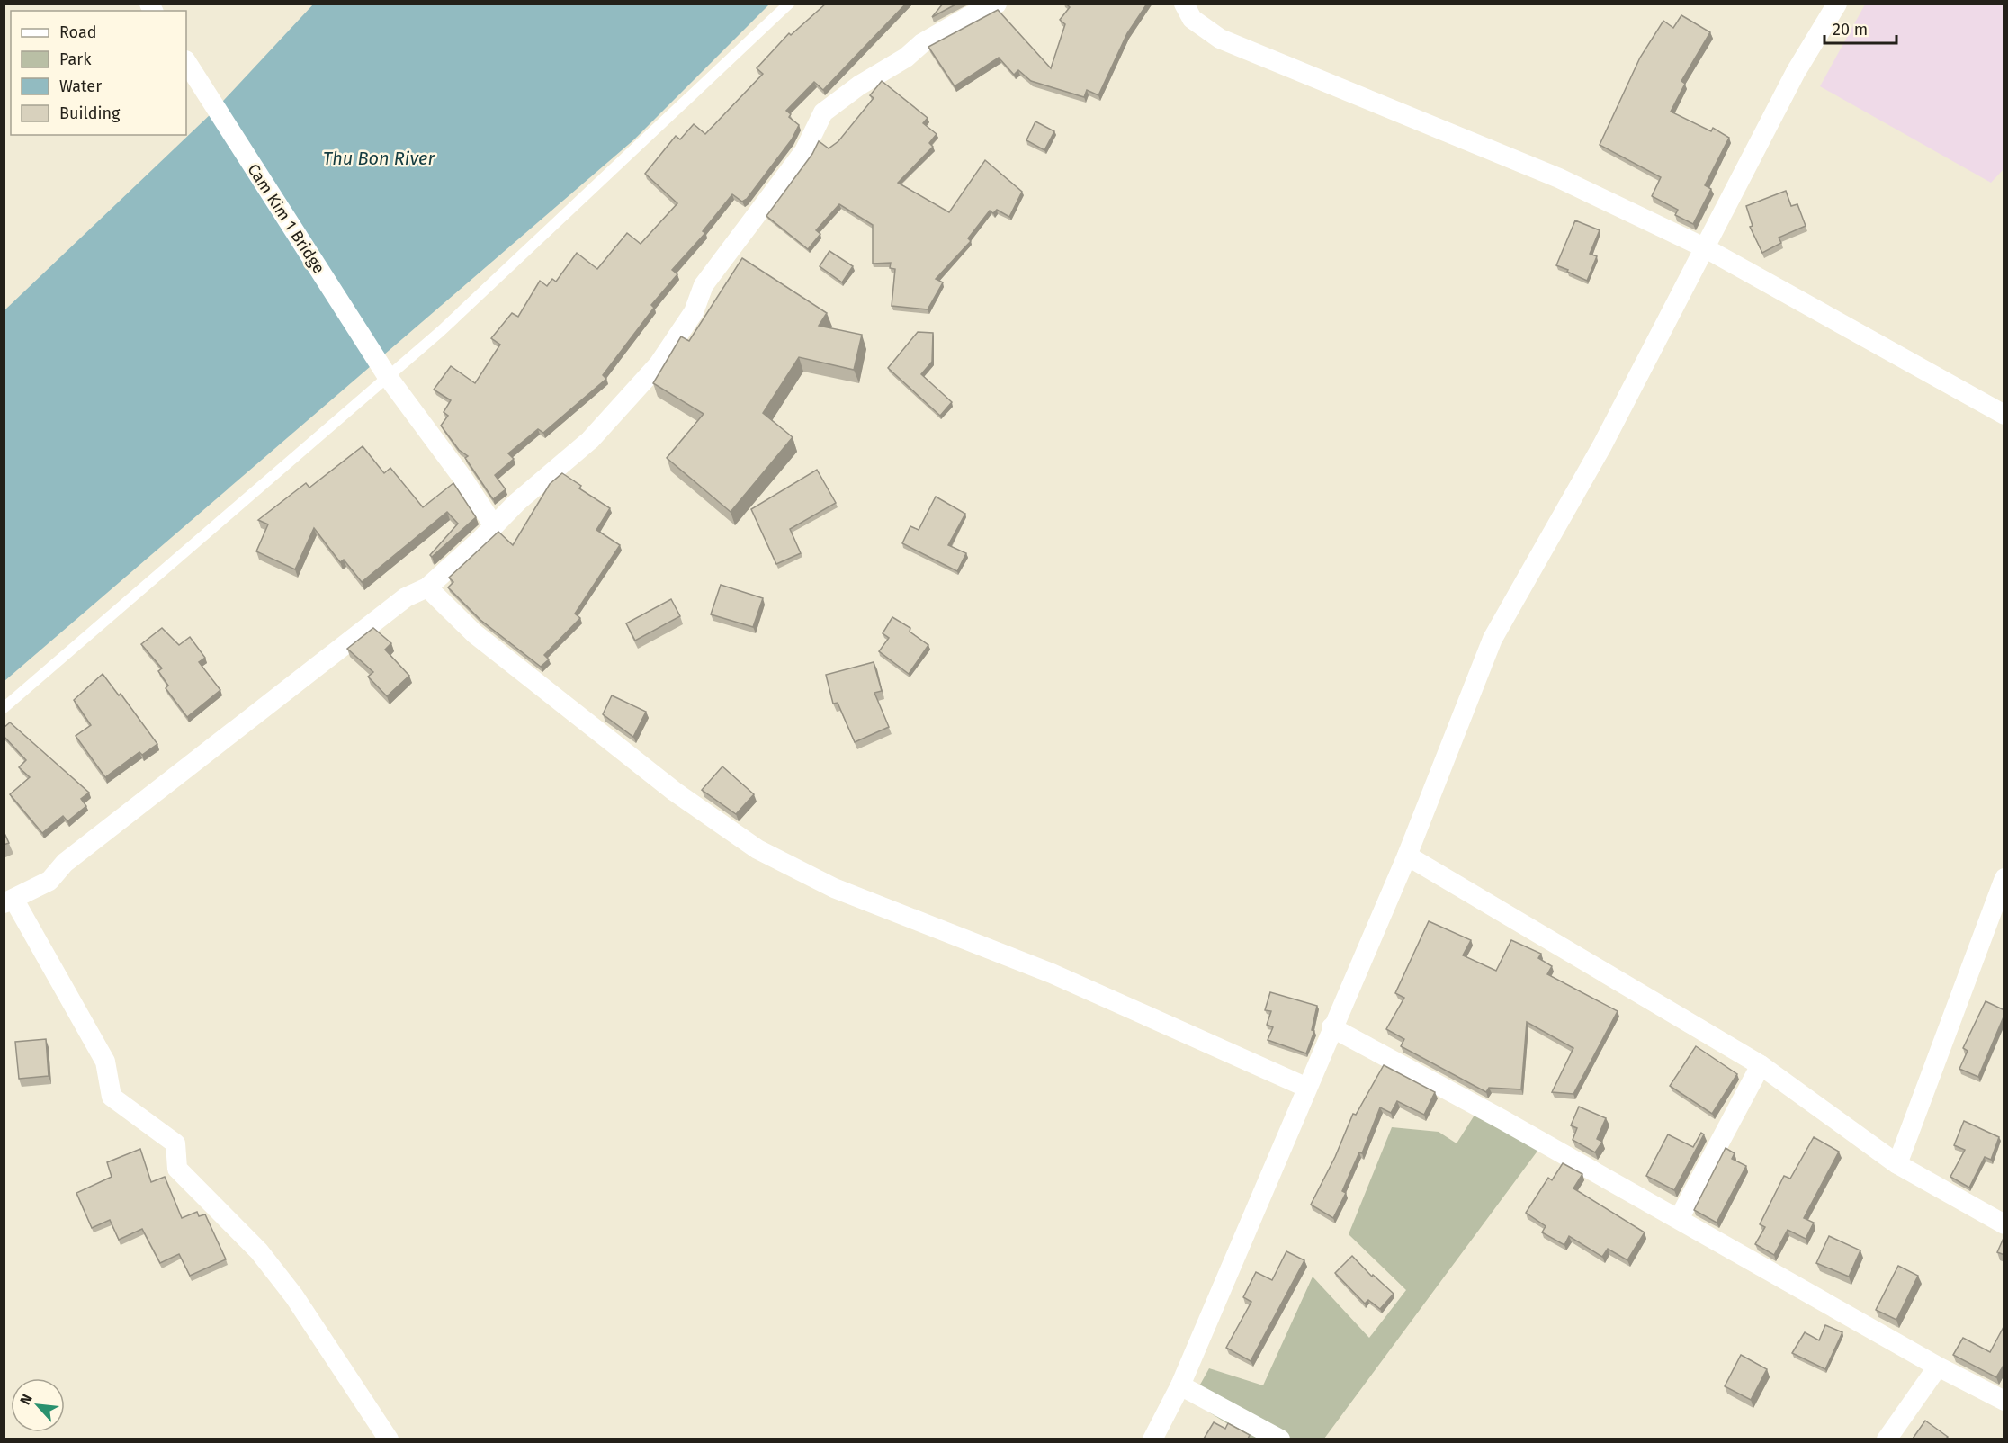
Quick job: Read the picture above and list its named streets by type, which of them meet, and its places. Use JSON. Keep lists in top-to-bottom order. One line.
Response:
{"streets":{"street":["Cam Kim 1 Bridge"]},"water":["Thu Bon River"],"legend":["Road","Park","Water","Building"],"scale_bar":"20 m","north":"top left"}
